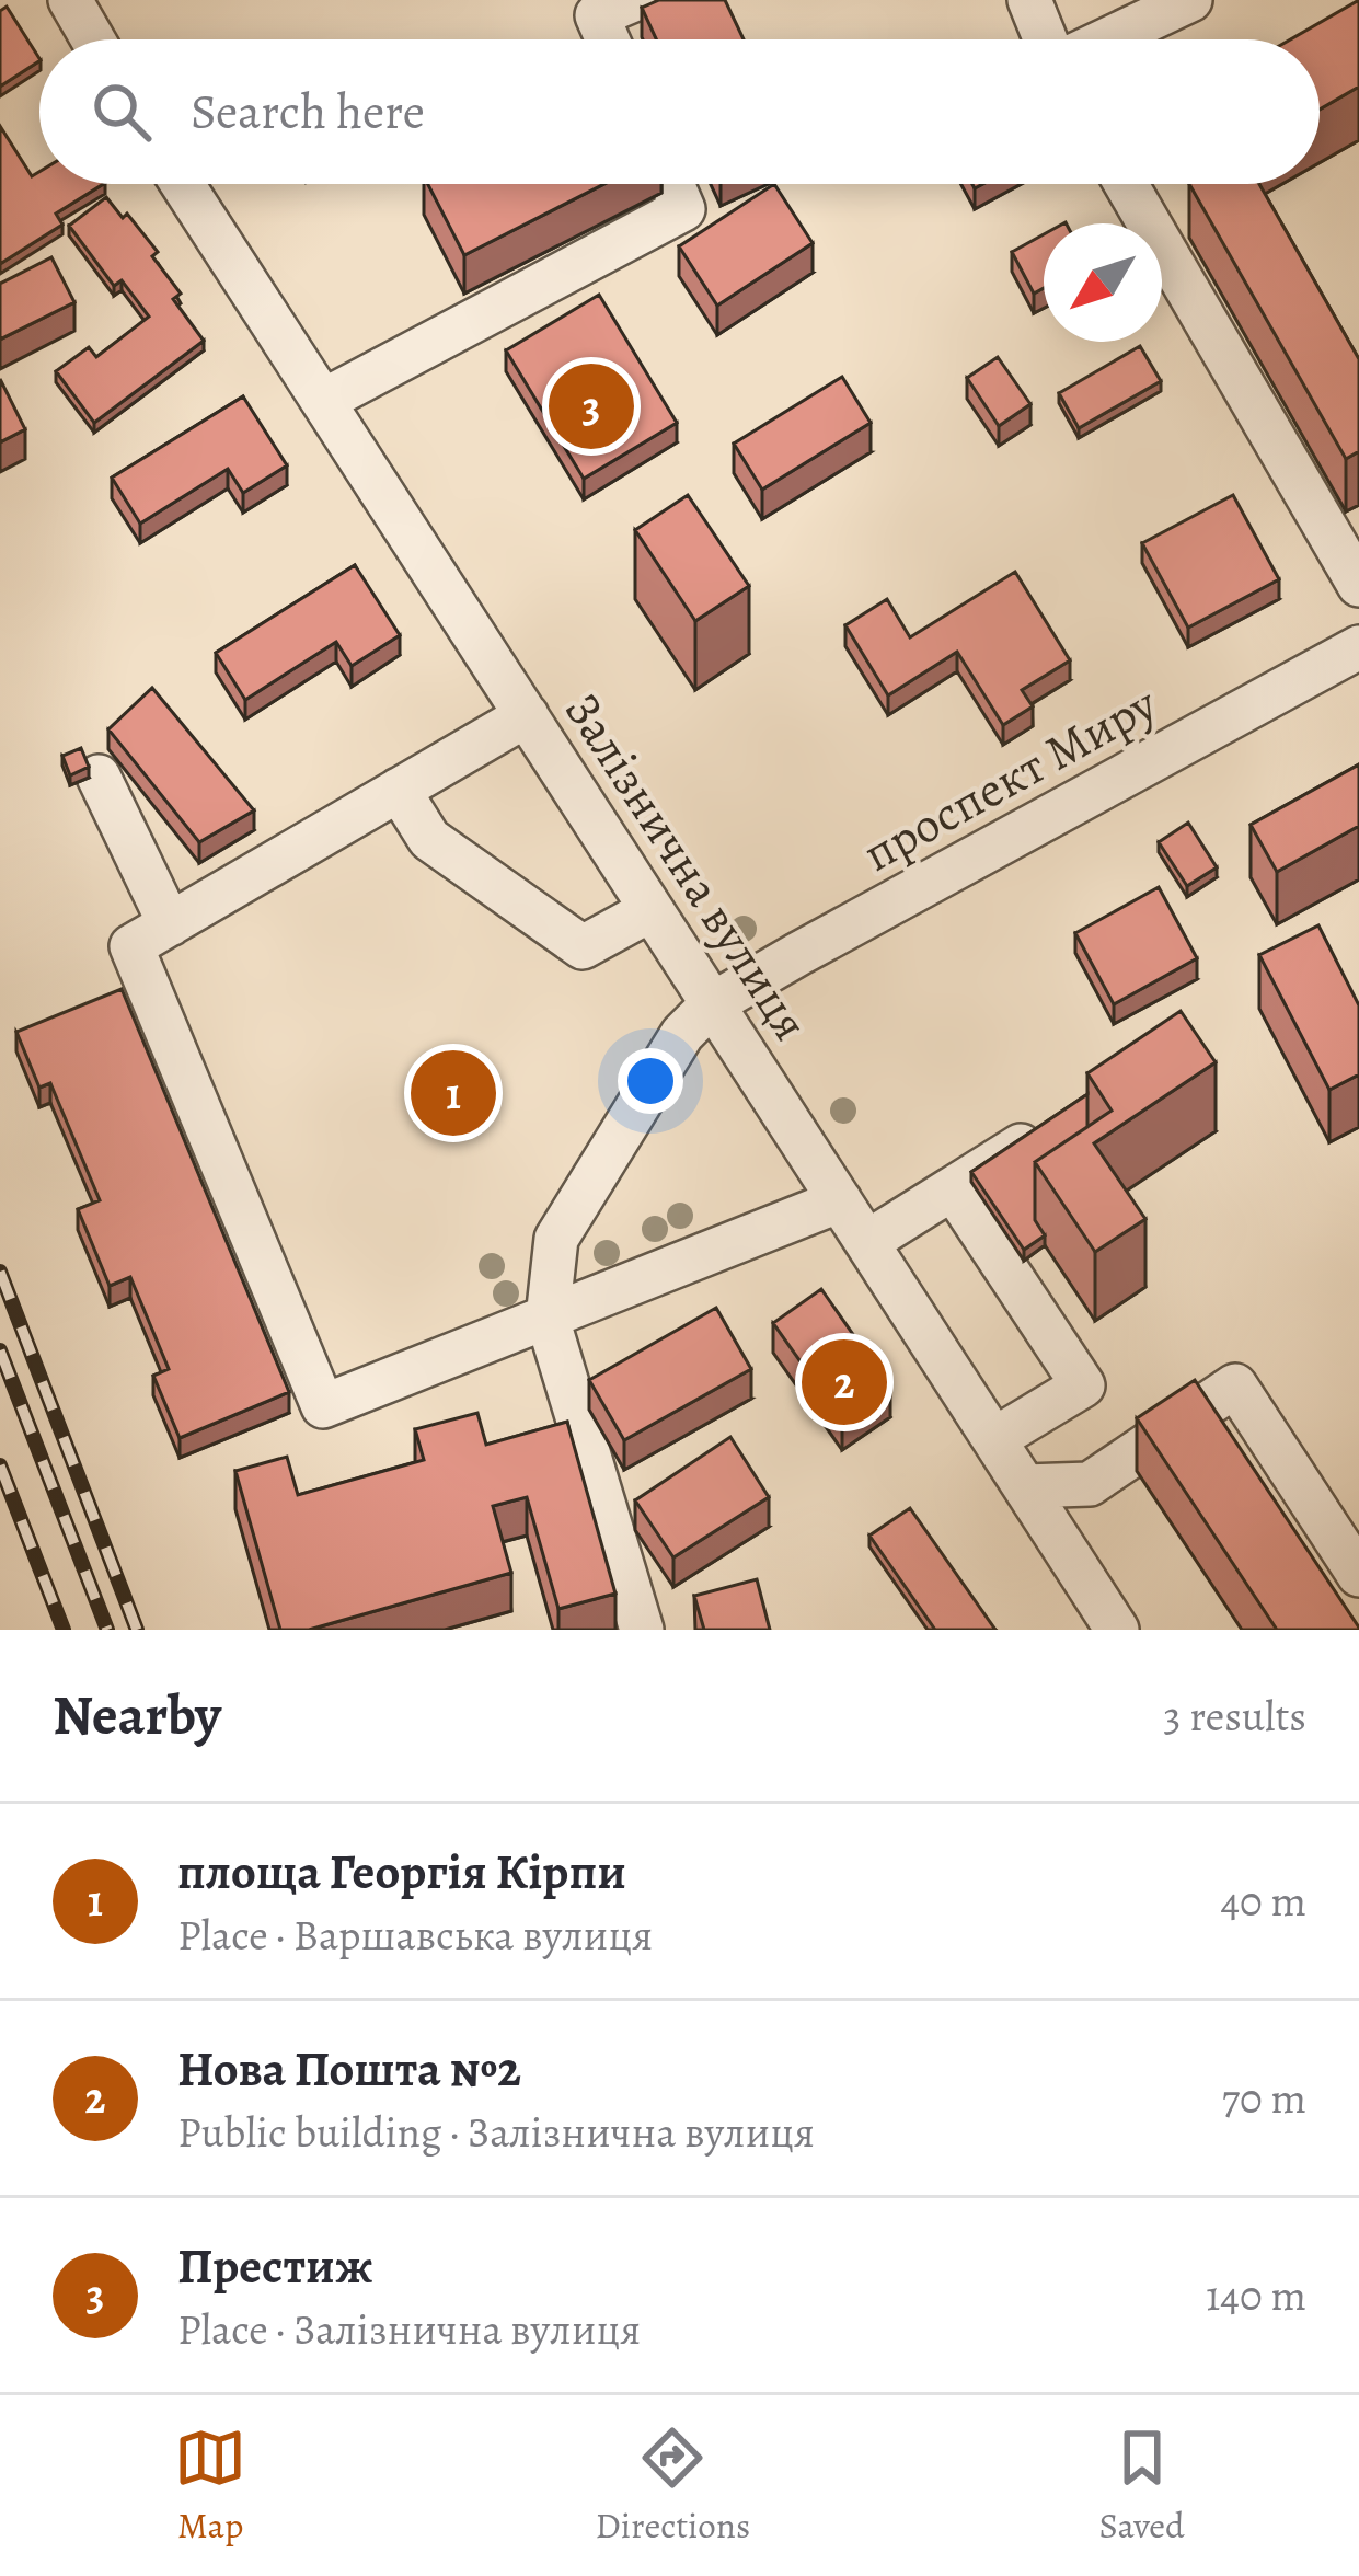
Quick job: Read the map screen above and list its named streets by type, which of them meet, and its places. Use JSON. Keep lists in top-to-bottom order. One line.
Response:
{"streets":{"street":["проспект Миру","Залізнична вулиця"]},"crossings":[["проспект Миру","Залізнична вулиця"]],"north":"bottom left","page":{"search":"Search here","pins":["3","1","2"],"heading":["Nearby","3 results"],"list":[{"mark":"1","name":"площа Георгія Кірпи","note":"Place · Варшавська вулиця","value":"40 m"},{"mark":"2","name":"Нова Пошта №2","note":"Public building · Залізнична вулиця","value":"70 m"},{"mark":"3","name":"Престиж","note":"Place · Залізнична вулиця","value":"140 m"}],"nav":["Map","Directions","Saved"]}}
